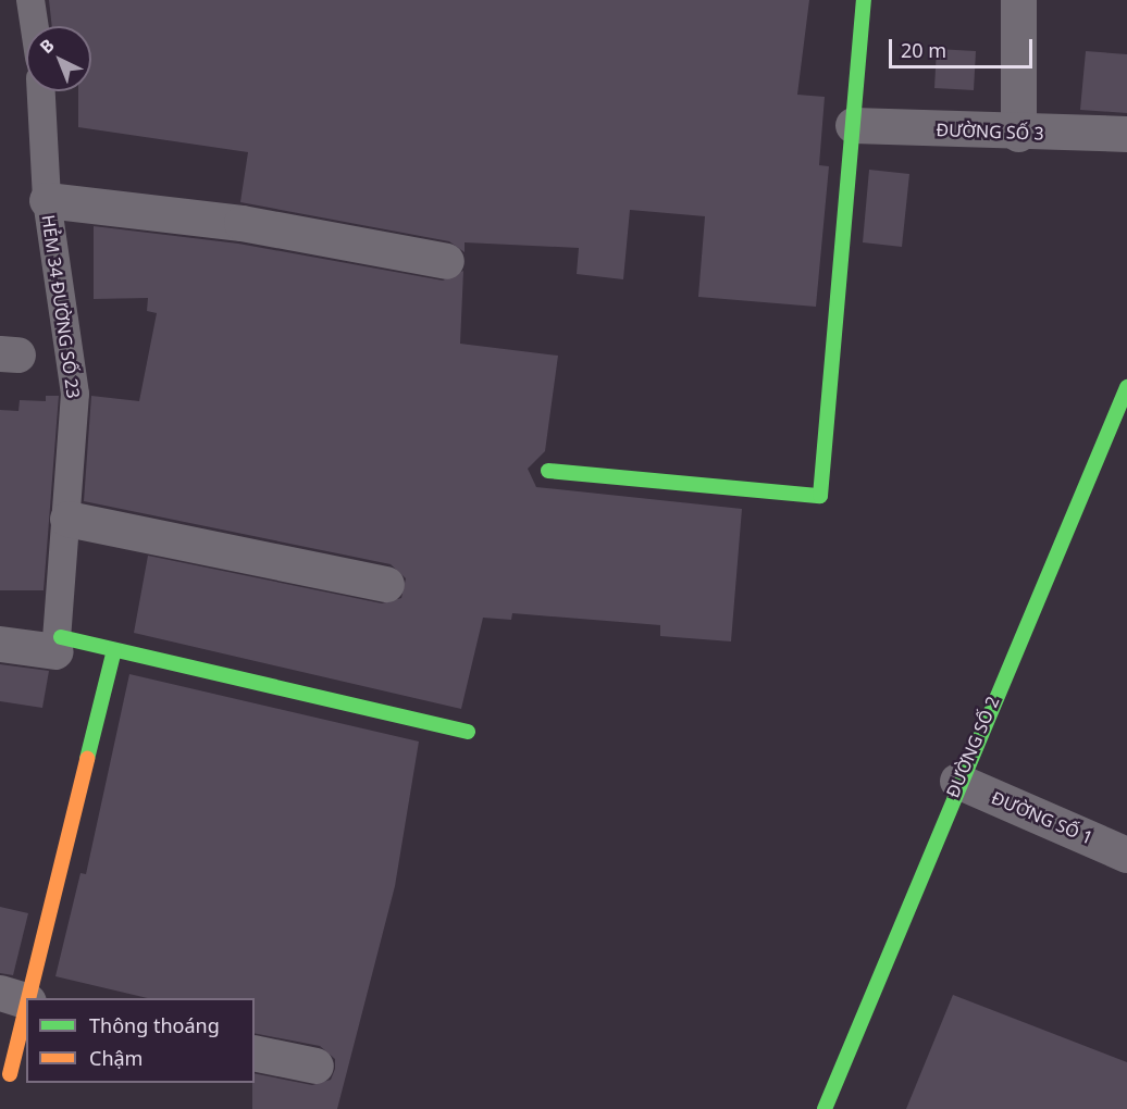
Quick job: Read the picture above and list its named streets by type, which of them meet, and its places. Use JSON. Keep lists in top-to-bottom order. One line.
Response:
{"streets":{"street":["ĐƯỜNG SỐ 3","ĐƯỜNG SỐ 2","ĐƯỜNG SỐ 1"],"lane":["HẺM 34 ĐƯỜNG SỐ 23"]},"crossings":[["ĐƯỜNG SỐ 2","ĐƯỜNG SỐ 1"]],"legend":["Thông thoáng","Chậm"],"scale_bar":"20 m","north":"top left"}
